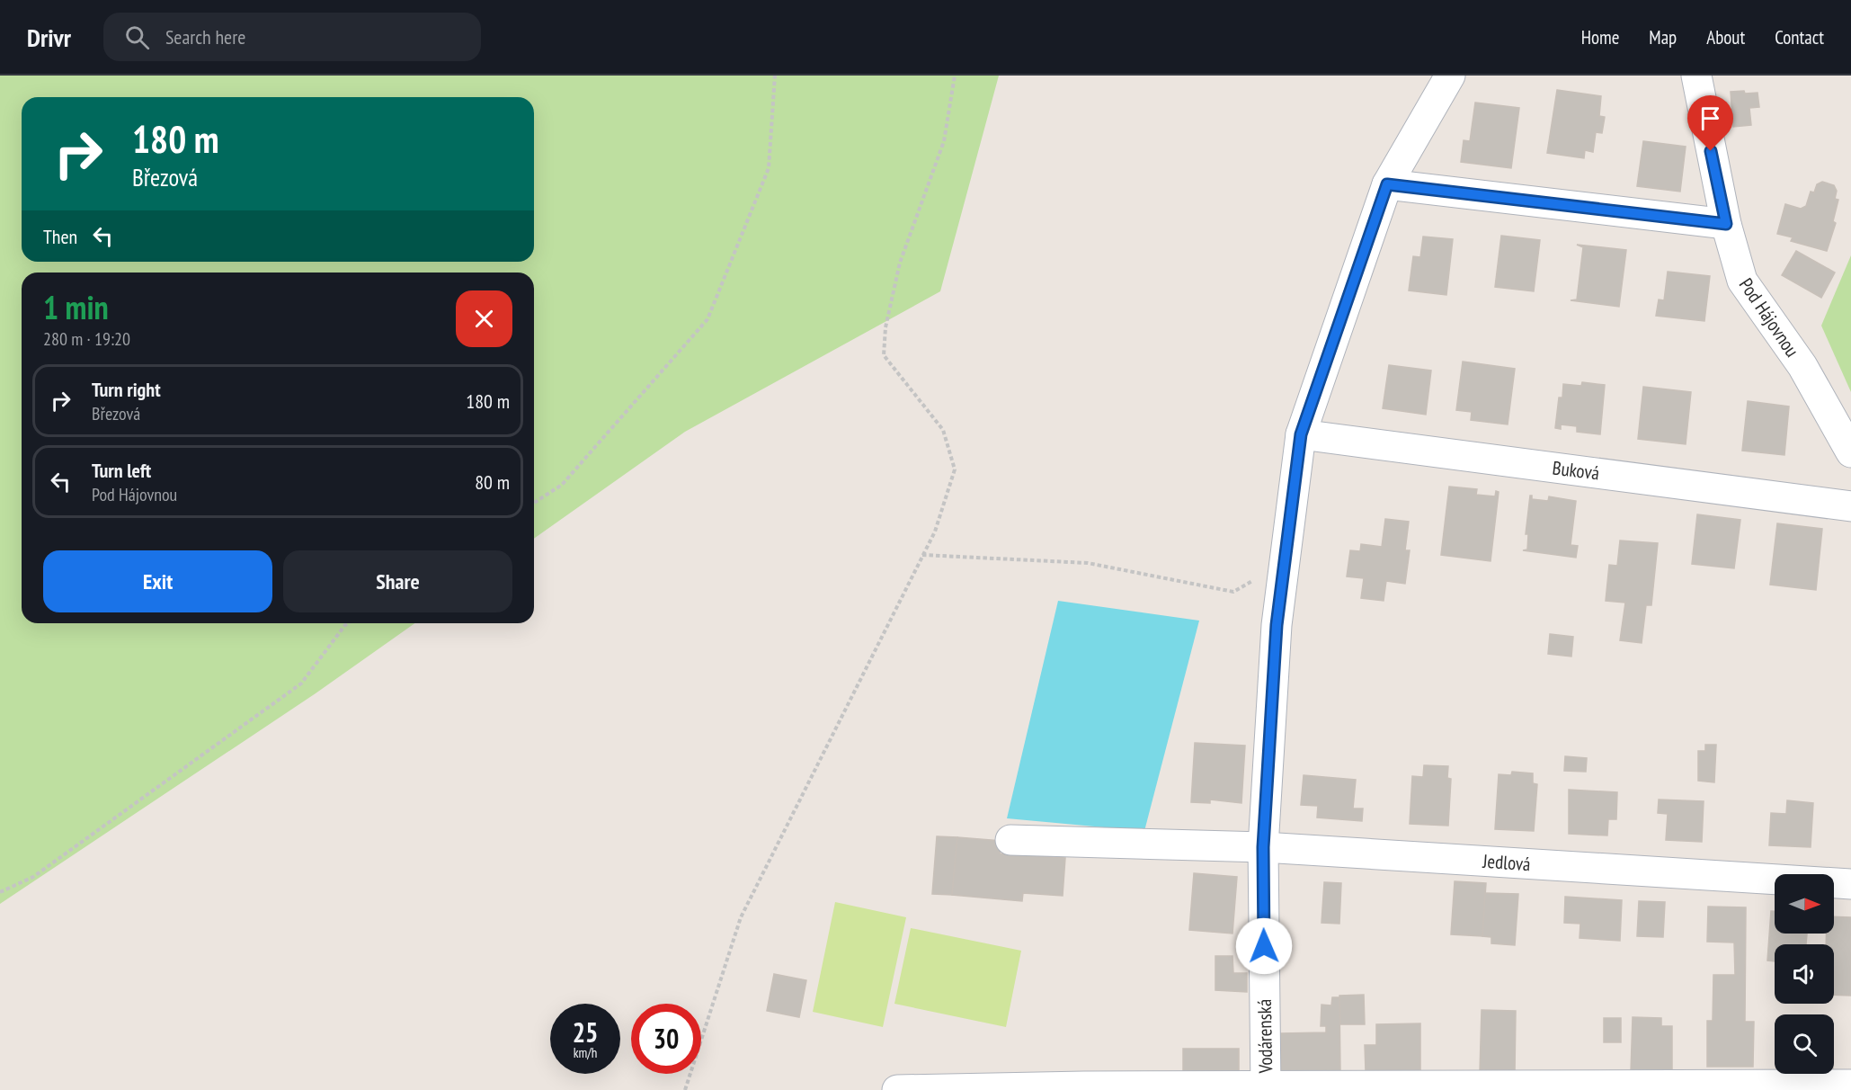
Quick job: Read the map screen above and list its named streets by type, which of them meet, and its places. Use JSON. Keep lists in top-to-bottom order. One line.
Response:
{"streets":{"street":["Pod Hájovnou","Buková","Jedlová","Vodárenská"]},"crossings":[["Buková","Vodárenská"],["Jedlová","Vodárenská"]],"north":"right","page":{"header":"Drivr","search":"Search here","nav":["Home","Map","About","Contact"],"turn":["180 m","Březová"],"then":"Then","heading":["1 min","280 m · 19:20"],"list":[{"name":"Turn right","note":"Březová","value":"180 m"},{"name":"Turn left","note":"Pod Hájovnou","value":"80 m"}],"buttons":["Exit","Share"],"speed":"25 km/h","limit":"30"}}
